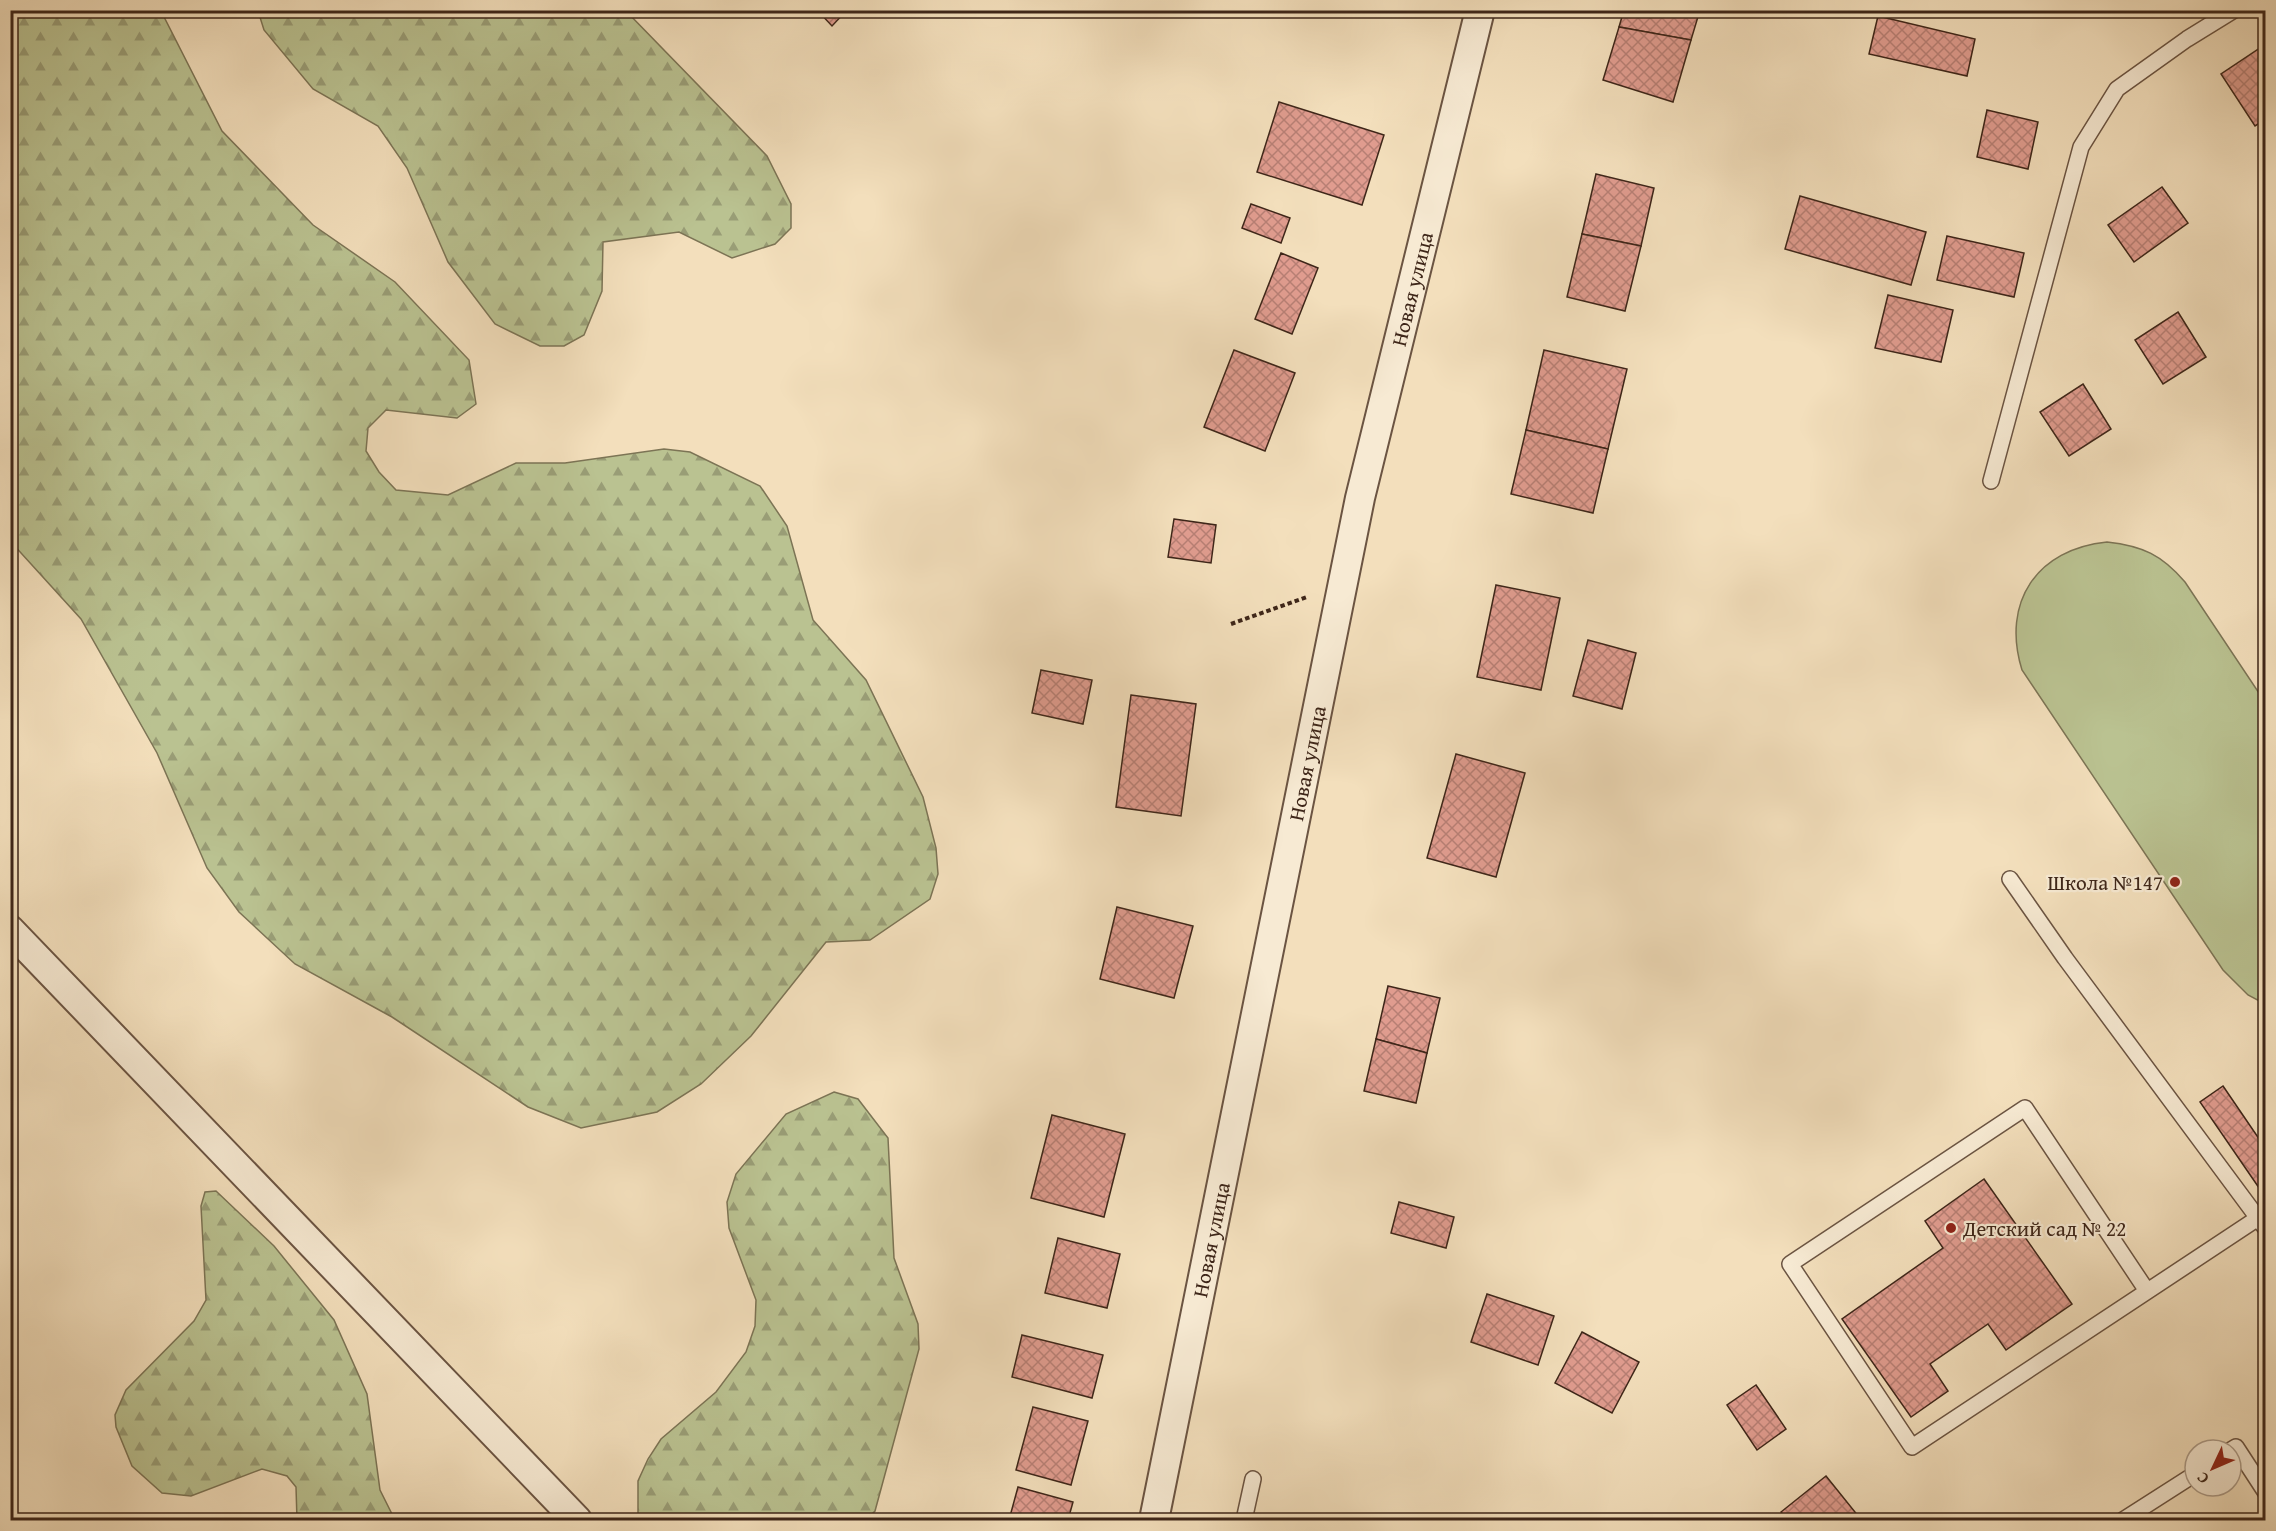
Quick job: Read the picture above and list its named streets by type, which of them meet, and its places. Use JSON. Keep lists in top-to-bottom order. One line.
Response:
{"streets":{"street":["Новая улица"]},"places":["Школа №147","Детский сад № 22"],"north":"bottom left"}
